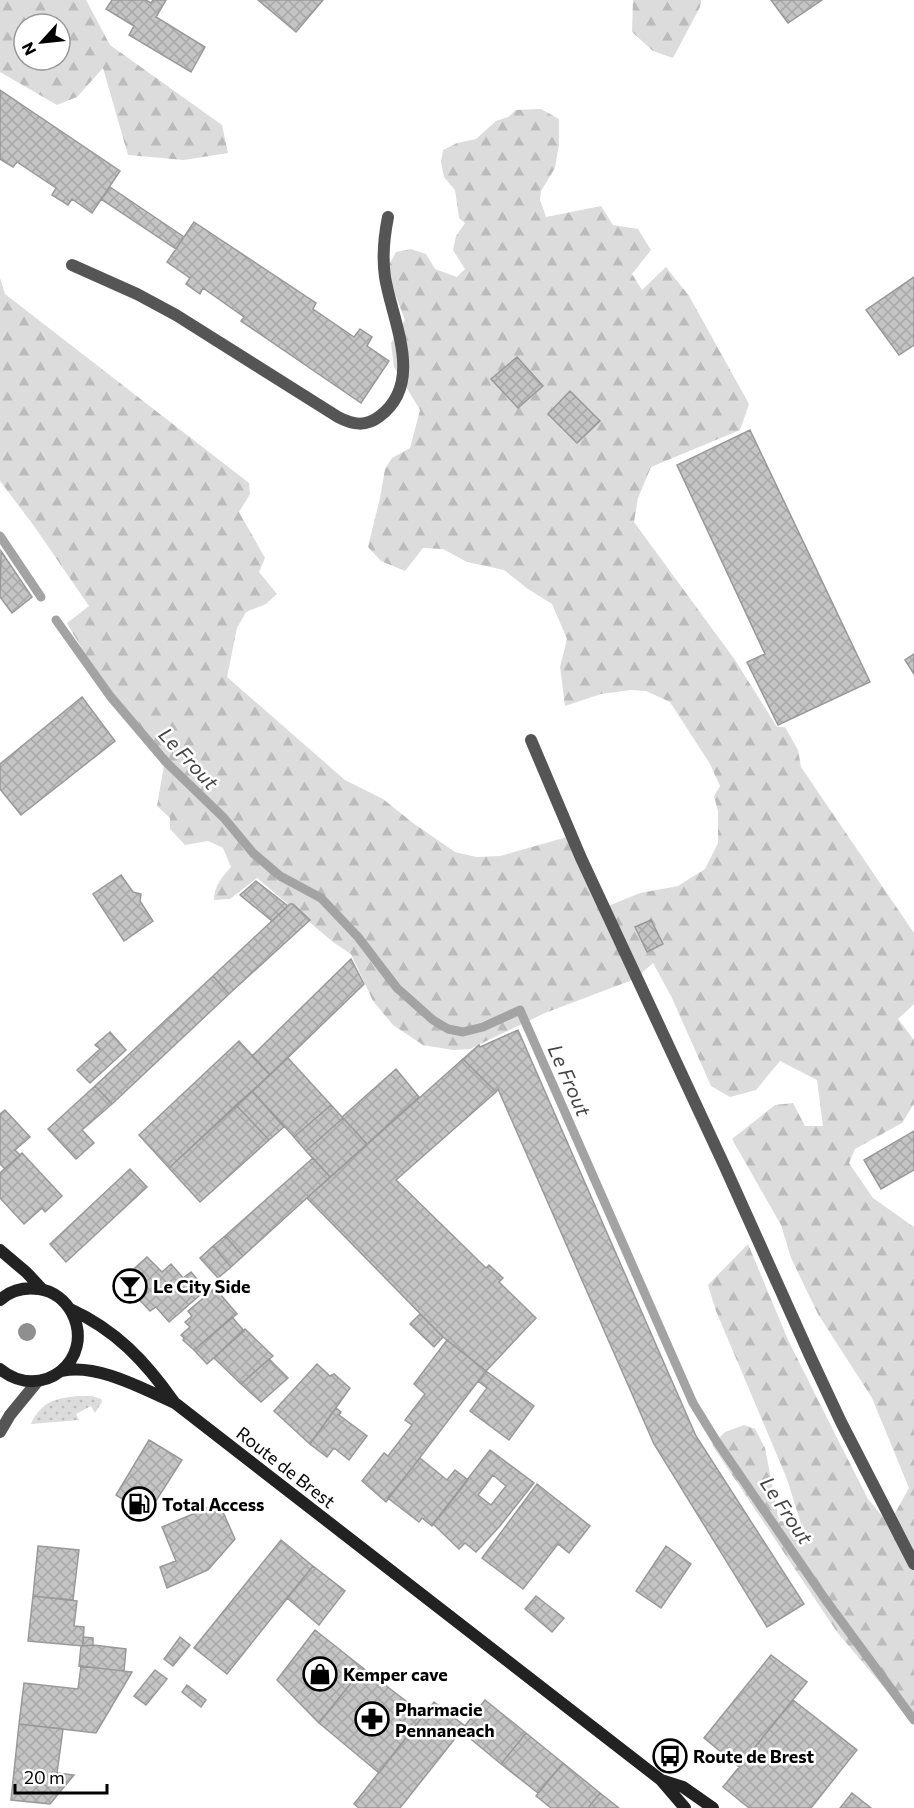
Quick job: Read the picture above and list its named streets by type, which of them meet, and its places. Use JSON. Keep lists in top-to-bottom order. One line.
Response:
{"streets":{"main road":["Route de Brest"]},"water":["Le Frout"],"places":{"bar":["Le City Side"],"fuel station":["Total Access"],"shop":["Kemper cave"],"pharmacy":["Pharmacie Pennaneach"],"bus stop":["Route de Brest"]},"scale_bar":"20 m","north":"bottom left"}
